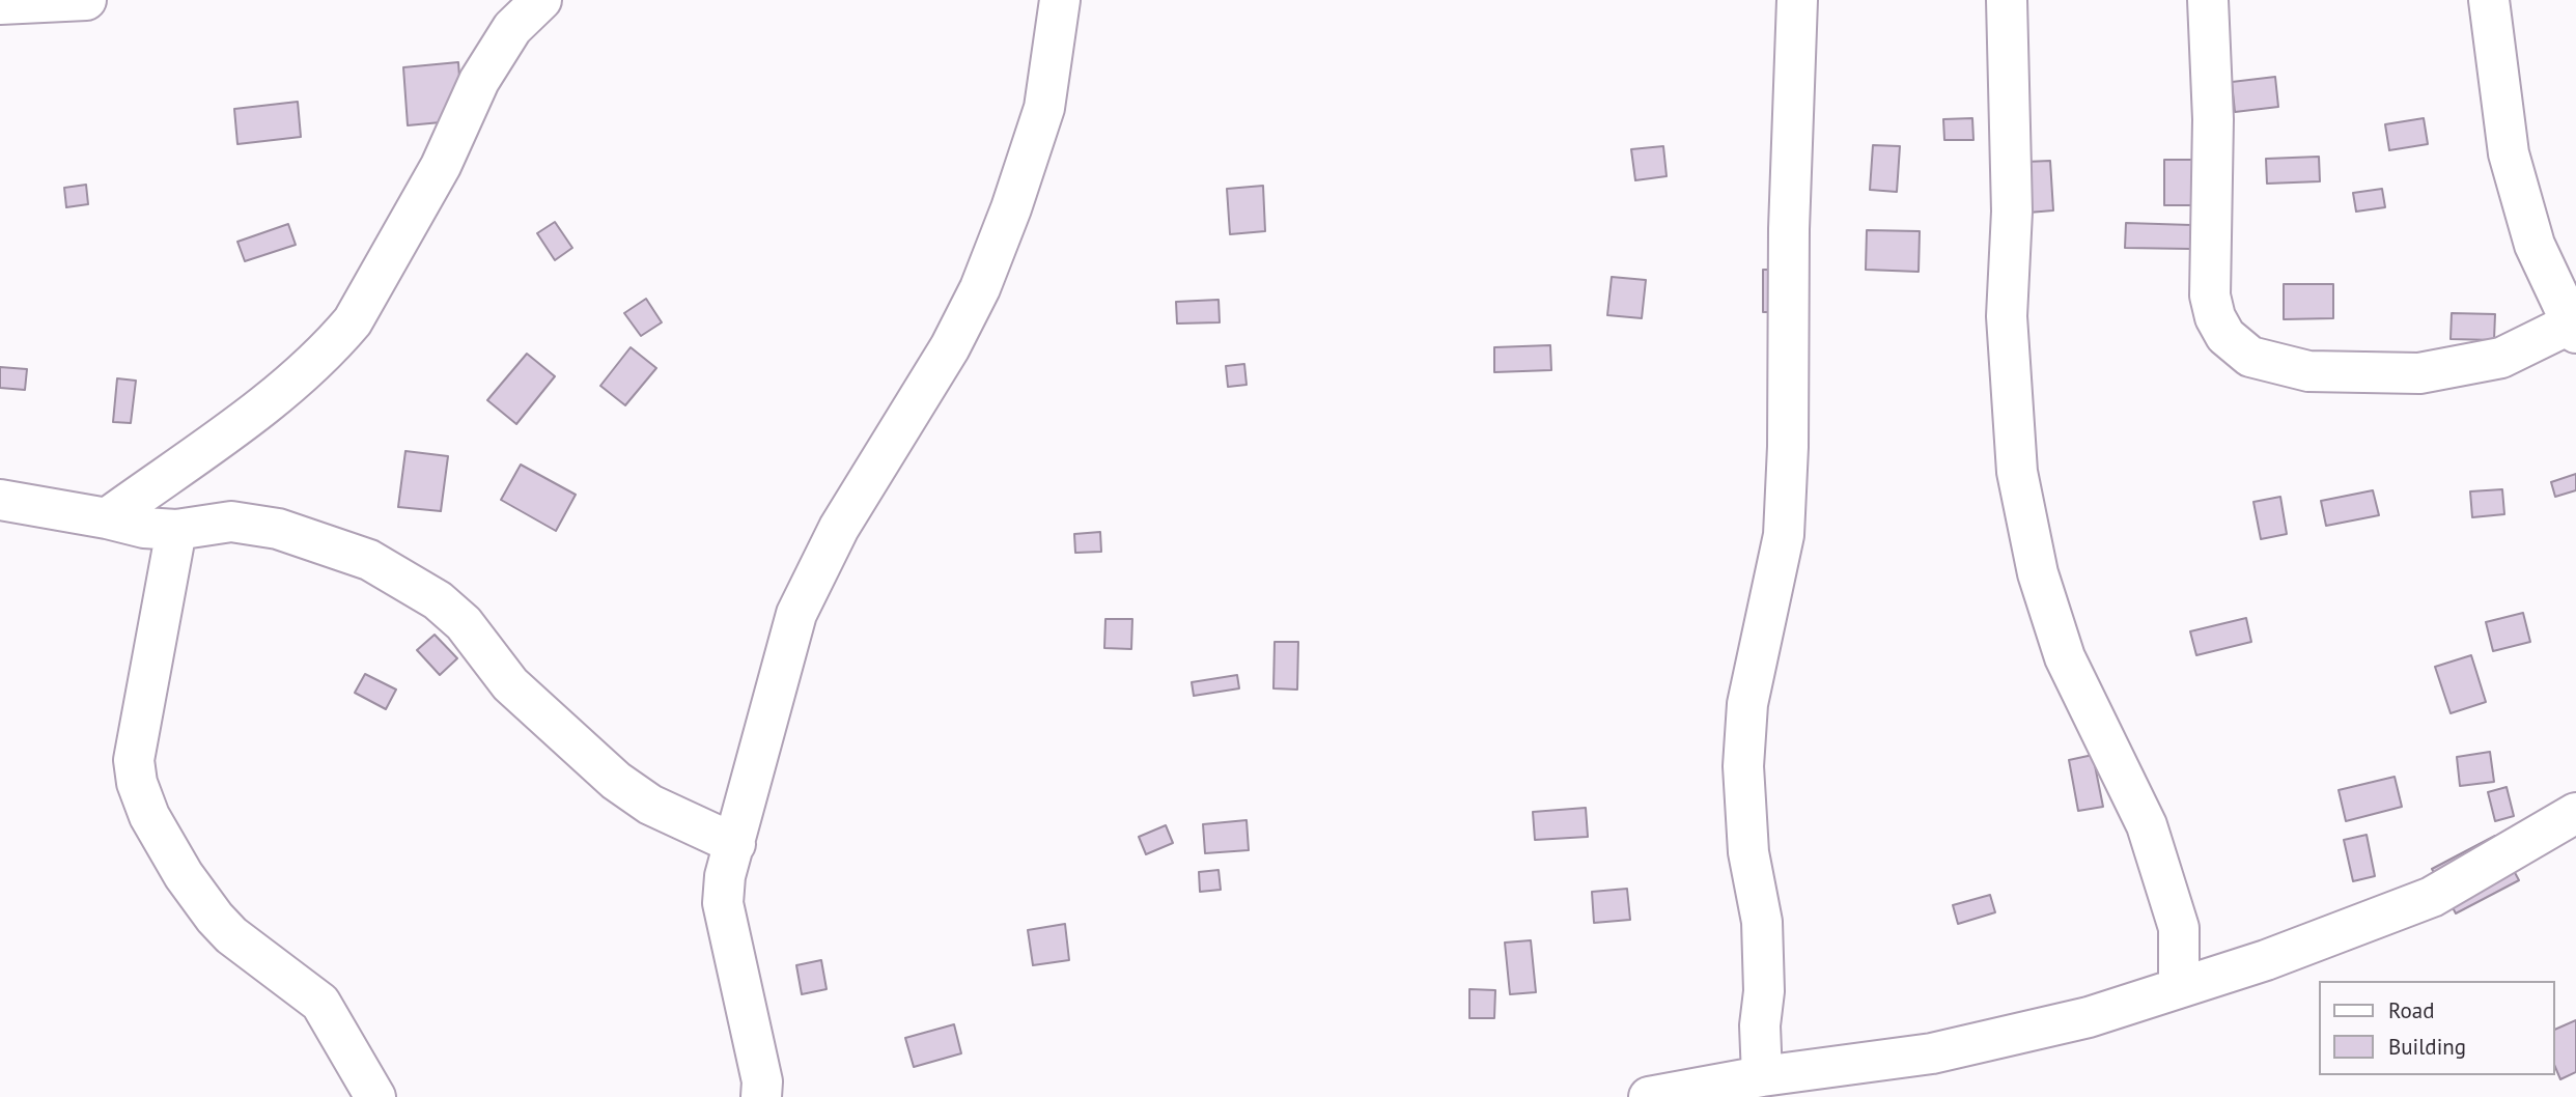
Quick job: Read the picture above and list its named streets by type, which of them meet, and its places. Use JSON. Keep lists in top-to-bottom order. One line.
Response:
{"legend":["Road","Building"]}
